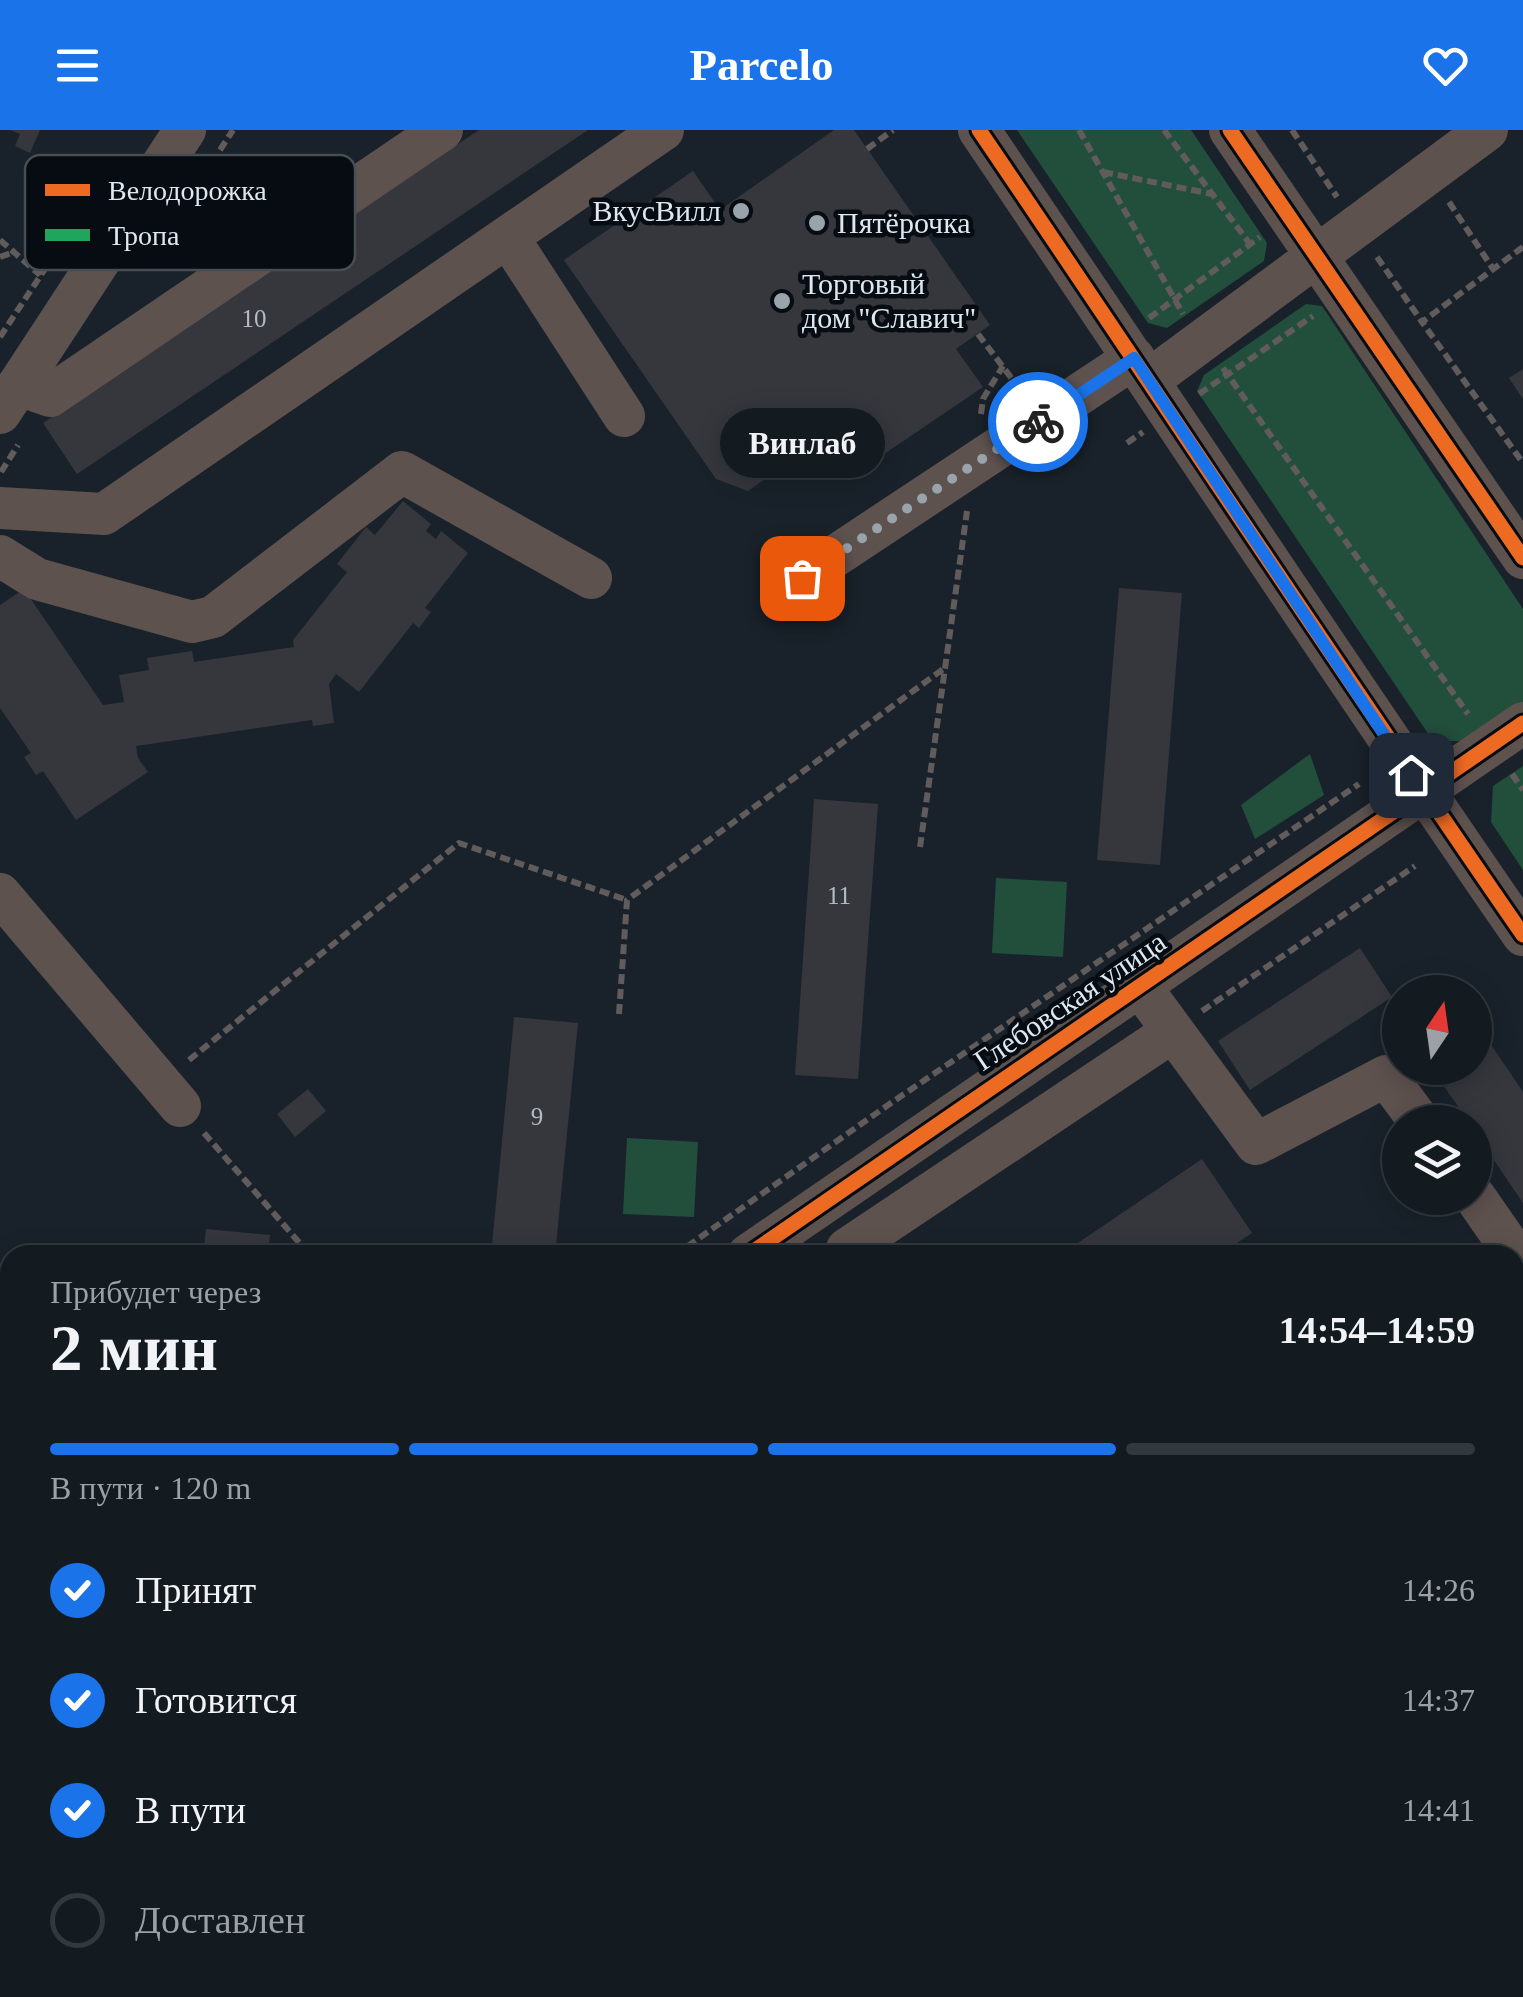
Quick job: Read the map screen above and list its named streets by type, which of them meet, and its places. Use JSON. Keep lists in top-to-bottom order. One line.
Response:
{"streets":{"street":["Глебовская улица"]},"places":["ВкусВилл","Пятёрочка","Торговый дом \"Славич\"","Винлаб"],"house_numbers":["10","11","9"],"legend":["Велодорожка","Тропа"],"north":"top","page":{"header":"Parcelo","bubble":"Винлаб","heading":["2 мин","Прибудет через","14:54–14:59"],"bar":"В пути · 120 m","list":[["Принят","14:26"],["Готовится","14:37"],["В пути","14:41"],"Доставлен"]}}
